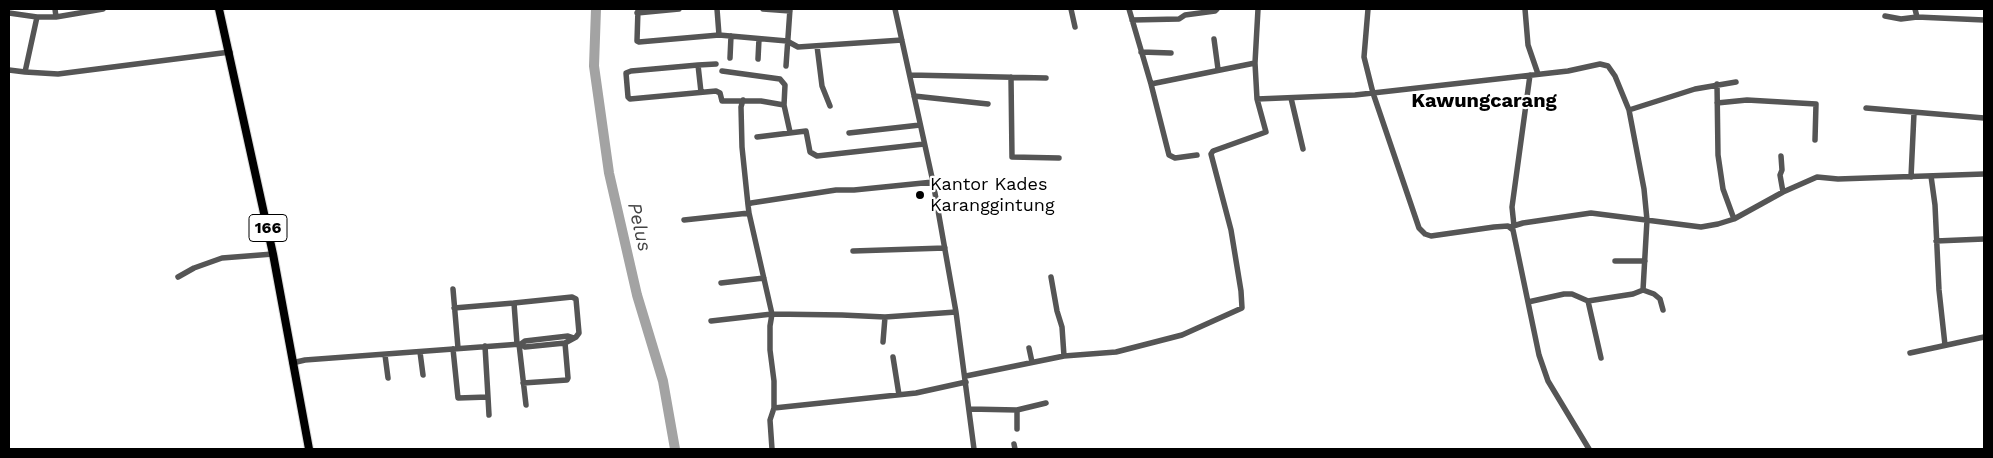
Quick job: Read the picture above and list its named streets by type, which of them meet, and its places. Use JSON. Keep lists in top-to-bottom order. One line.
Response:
{"streets":{"main road":["166"]},"districts":["Kawungcarang"],"water":["Pelus"],"places":["Kantor Kades Karanggintung"]}
